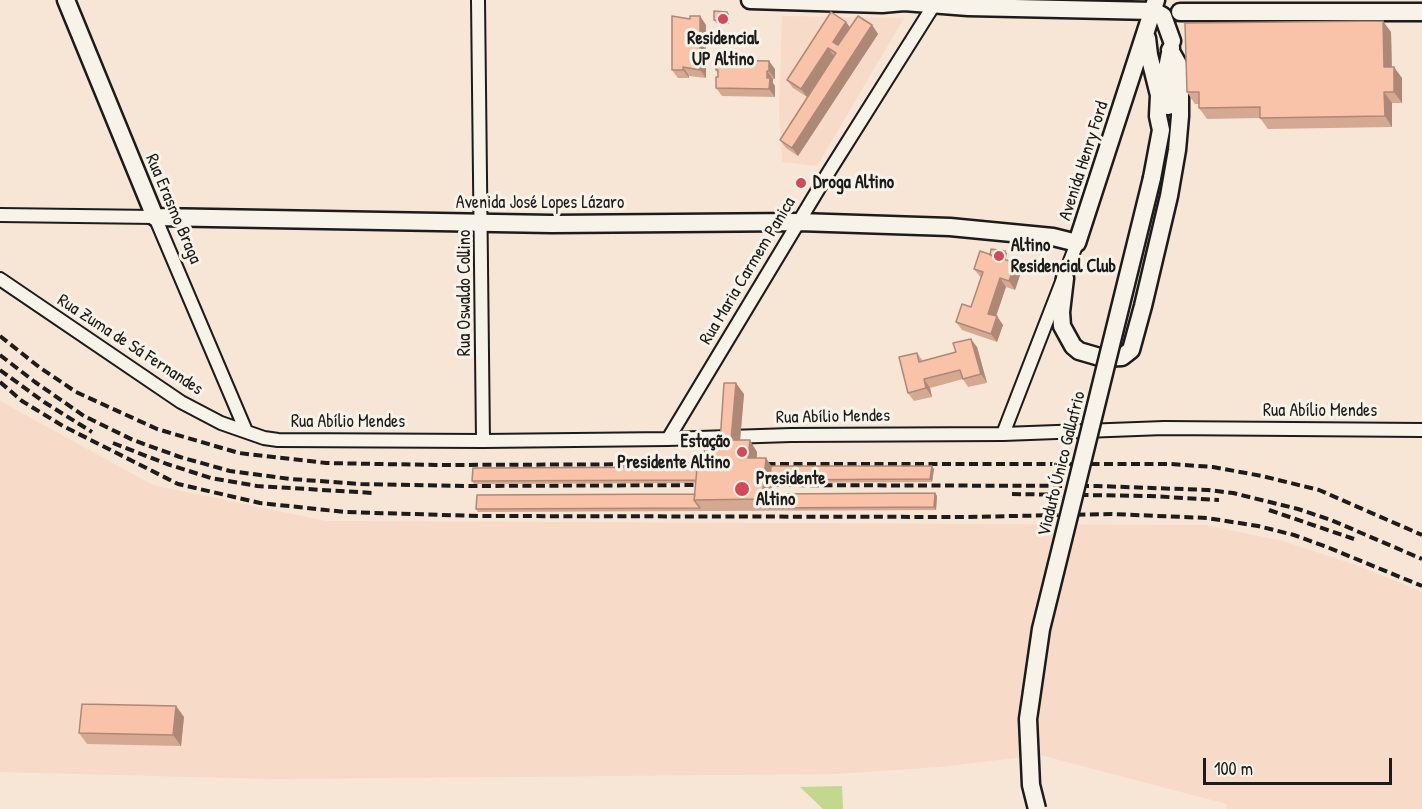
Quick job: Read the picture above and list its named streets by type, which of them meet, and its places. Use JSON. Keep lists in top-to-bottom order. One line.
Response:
{"streets":{"street":["Avenida Henry Ford","Avenida José Lopes Lázaro","Rua Erasmo Braga","Rua Maria Carmem Panica","Rua Oswaldo Collino","Rua Zuma de Sá Fernandes","Rua Abílio Mendes","Viaduto Único Gallafrio"]},"crossings":[["Avenida Henry Ford","Avenida José Lopes Lázaro"],["Avenida Henry Ford","Rua Abílio Mendes"],["Avenida Henry Ford","Viaduto Único Gallafrio"],["Avenida José Lopes Lázaro","Rua Erasmo Braga"],["Avenida José Lopes Lázaro","Rua Maria Carmem Panica"],["Avenida José Lopes Lázaro","Rua Oswaldo Collino"],["Rua Erasmo Braga","Rua Zuma de Sá Fernandes"],["Rua Erasmo Braga","Rua Abílio Mendes"],["Rua Maria Carmem Panica","Rua Abílio Mendes"],["Rua Oswaldo Collino","Rua Abílio Mendes"],["Rua Zuma de Sá Fernandes","Rua Abílio Mendes"]],"places":["Residencial UP Altino","Droga Altino","Altino Residencial Club","Estação Presidente Altino","Presidente Altino"],"scale_bar":"100 m"}
